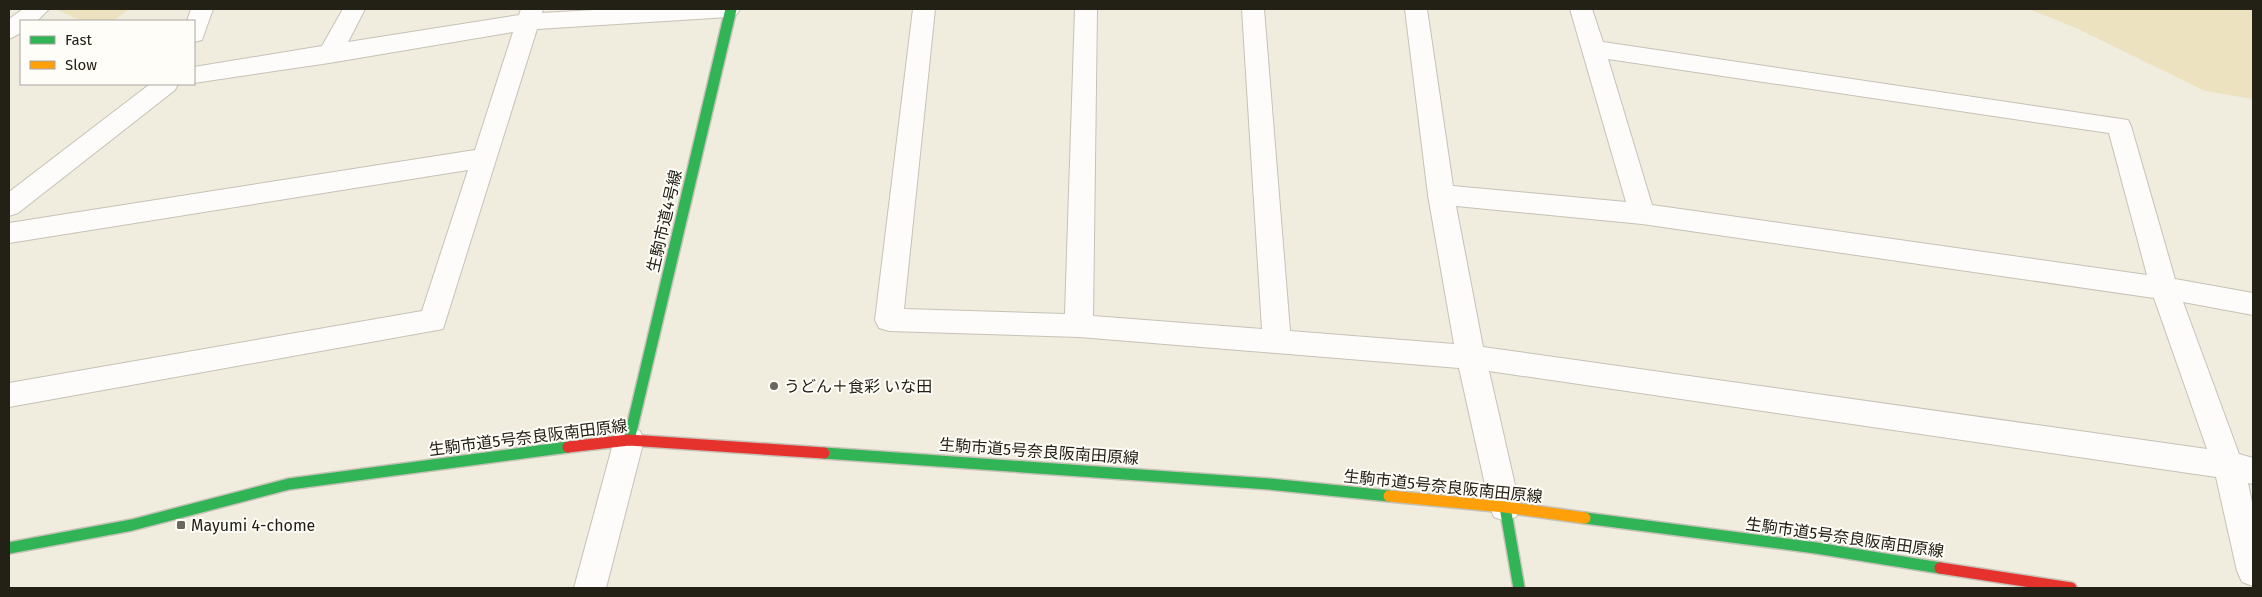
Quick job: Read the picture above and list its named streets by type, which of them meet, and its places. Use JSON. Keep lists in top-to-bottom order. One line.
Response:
{"streets":{"street":["生駒市道4号線","生駒市道5号奈良阪南田原線"]},"crossings":[["生駒市道4号線","生駒市道5号奈良阪南田原線"]],"places":{"other":["うどん＋食彩 いな田"],"transit":["Mayumi 4-chome"]},"legend":["Fast","Slow"]}
